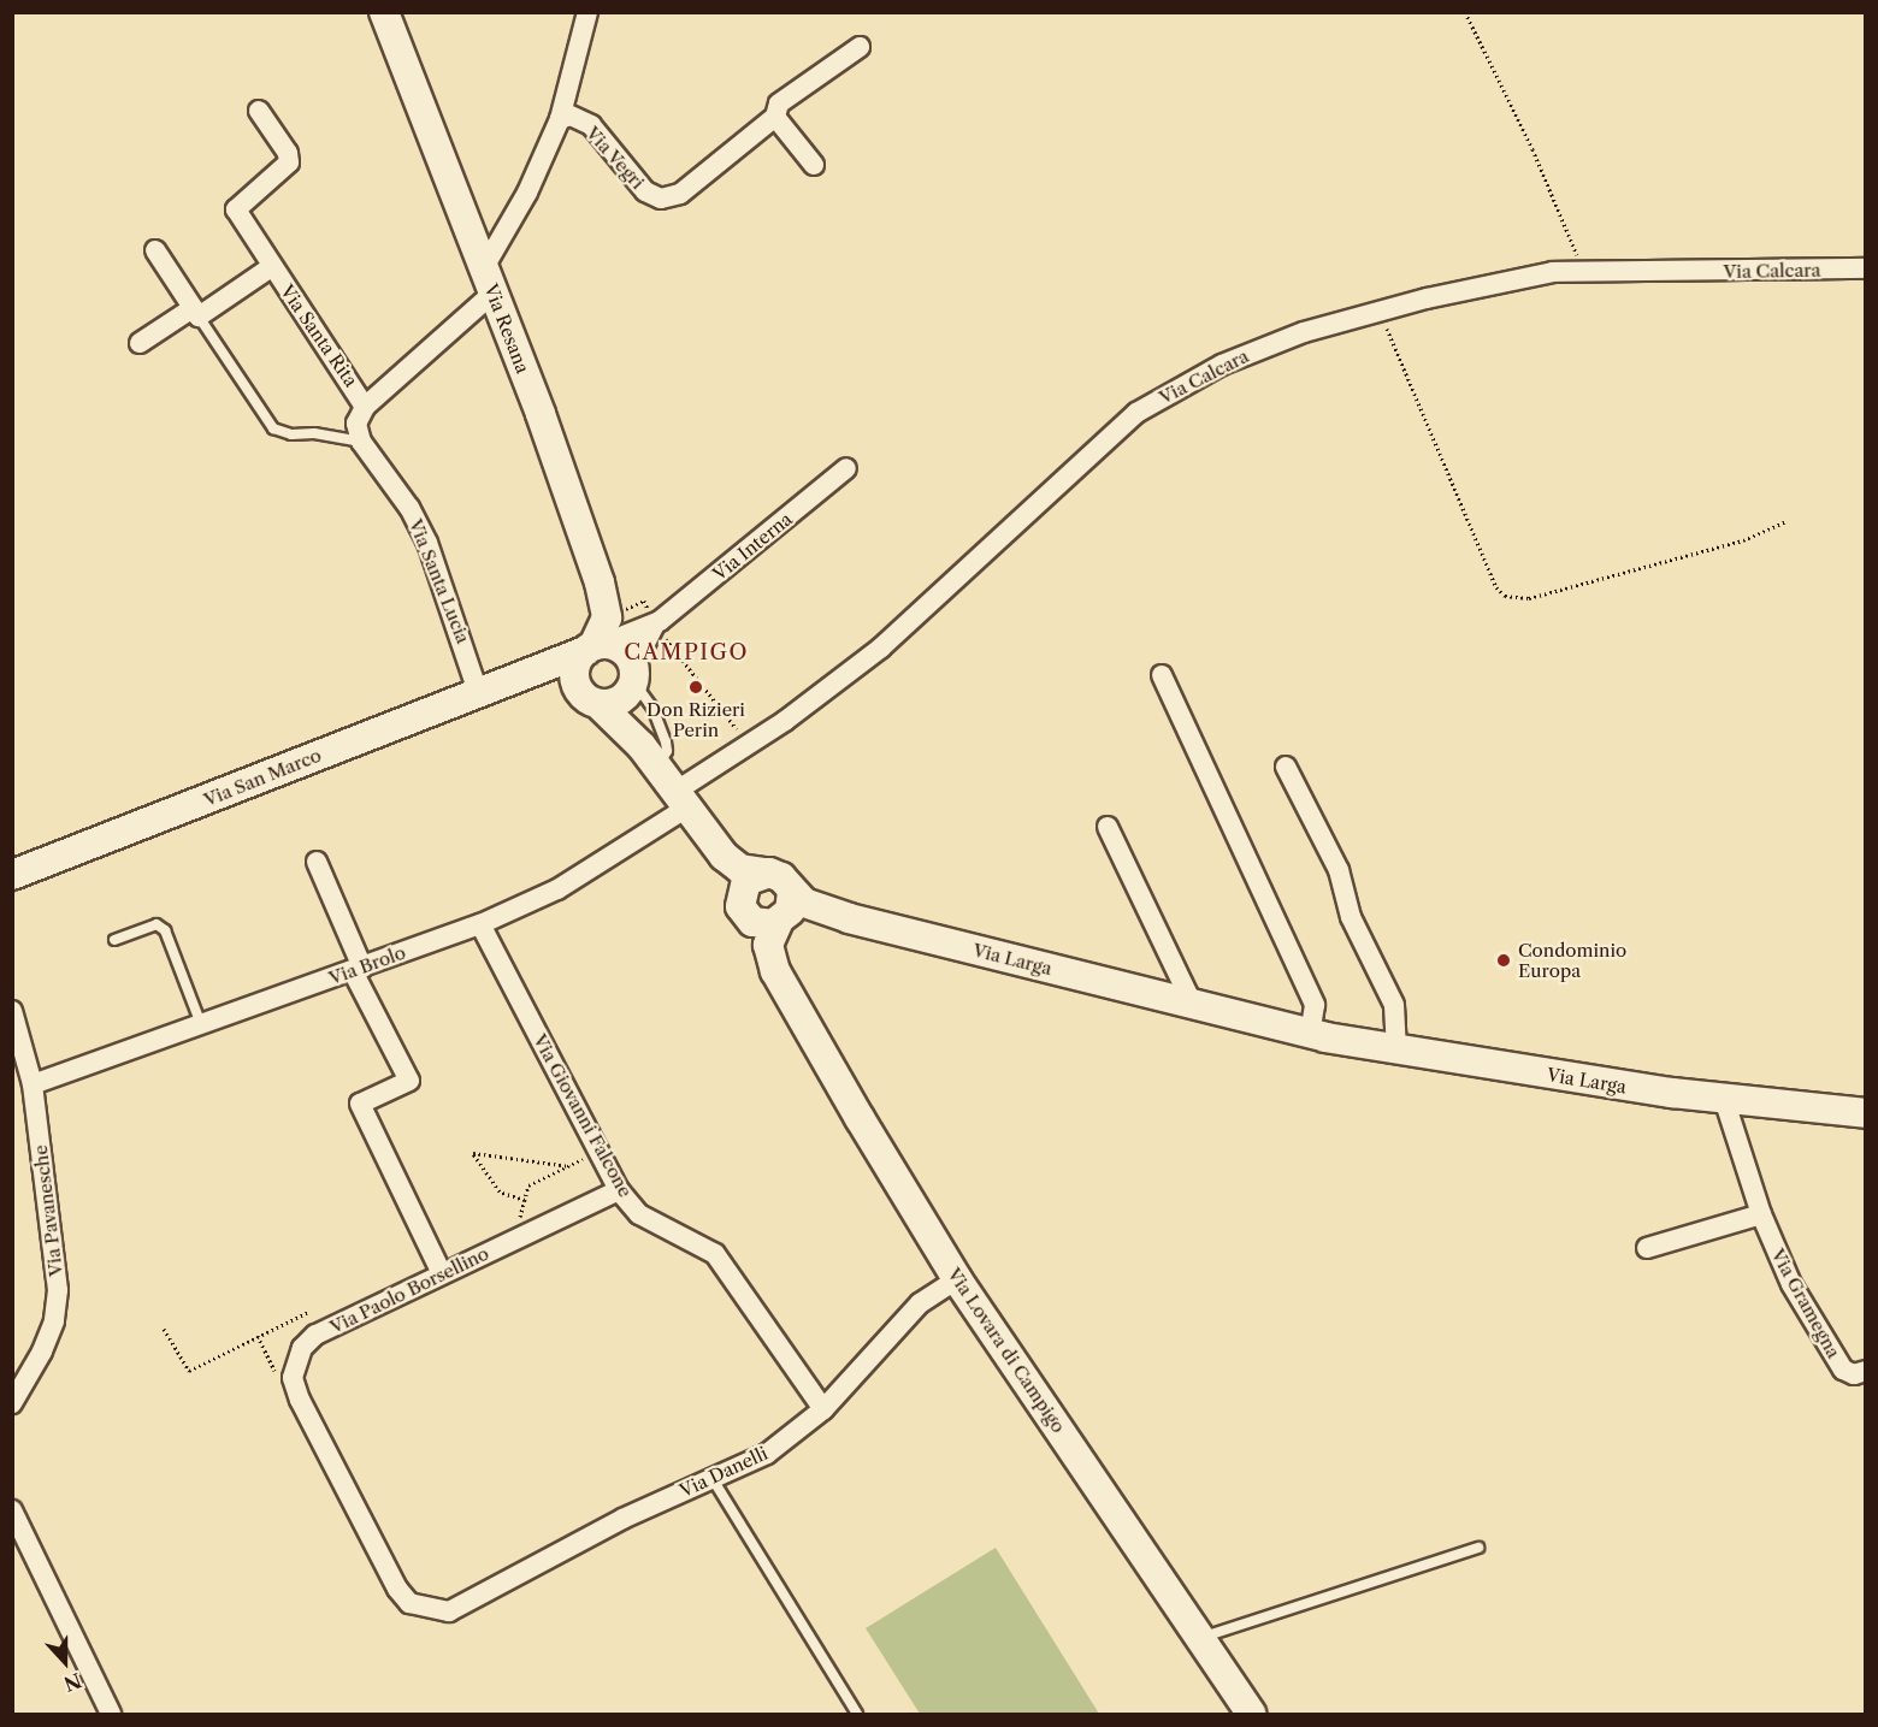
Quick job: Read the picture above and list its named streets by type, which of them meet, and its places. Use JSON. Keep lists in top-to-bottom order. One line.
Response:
{"streets":{"street":["Via Vegri","Via Calcara","Via Resana","Via Santa Rita","Via Interna","Via Santa Lucia","Via San Marco","Via Larga","Via Brolo","Via Giovanni Falcone","Via Pavanesche","Via Paolo Borsellino","Via Gramegna","Via Lovara di Campigo","Via Danelli"]},"crossings":[["Via Vegri","Via Resana"],["Via Calcara","Via Brolo"],["Via Calcara","Via Lovara di Campigo"],["Via Resana","Via Interna"],["Via Resana","Via San Marco"],["Via Resana","Via Lovara di Campigo"],["Via Interna","Via San Marco"],["Via Interna","Via Lovara di Campigo"],["Via Santa Lucia","Via San Marco"],["Via San Marco","Via Lovara di Campigo"],["Via Larga","Via Gramegna"],["Via Larga","Via Lovara di Campigo"],["Via Brolo","Via Giovanni Falcone"],["Via Brolo","Via Pavanesche"],["Via Brolo","Via Lovara di Campigo"],["Via Giovanni Falcone","Via Paolo Borsellino"],["Via Giovanni Falcone","Via Danelli"],["Via Paolo Borsellino","Via Danelli"],["Via Lovara di Campigo","Via Danelli"]],"districts":["CAMPIGO"],"places":["Don Rizieri Perin","Condominio Europa"],"north":"bottom"}
